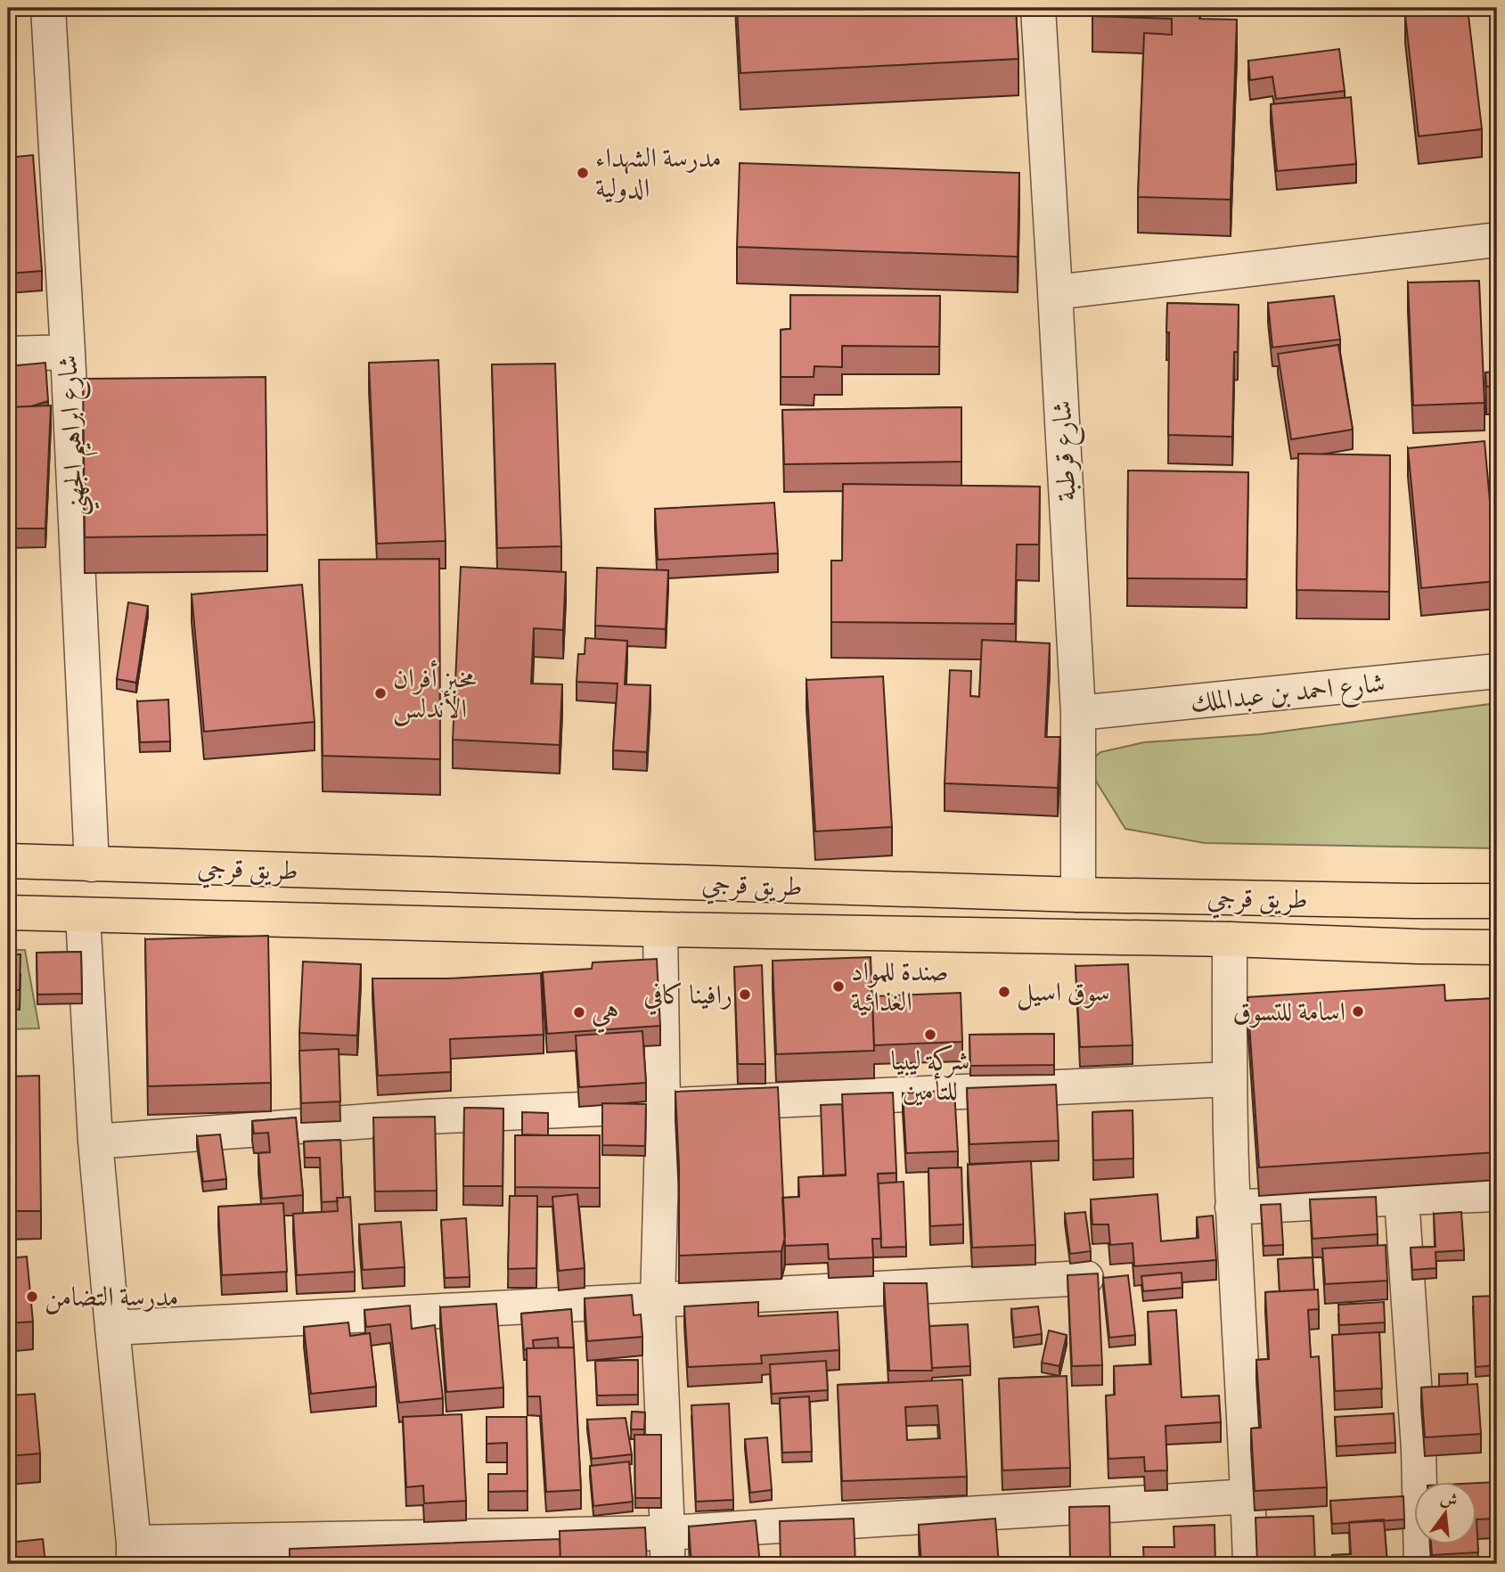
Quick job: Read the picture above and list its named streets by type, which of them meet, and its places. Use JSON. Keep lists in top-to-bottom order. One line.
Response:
{"streets":{"highway":["طريق قرجي"],"street":["شارع ابراهيم الجهني","شارع قرطبة","شارع احمد بن عبدالملك"]},"crossings":[["شارع ابراهيم الجهني","طريق قرجي"],["شارع قرطبة","شارع احمد بن عبدالملك"],["شارع قرطبة","طريق قرجي"]],"places":["مدرسة الشهداء الدولية","مخبز أفران الأندلس","صندة للمواد الغذائية","سوق اسيل","رافينا كافي","اسامة للتسوق","هي","شركة ليبيا للتأمين","مدرسة التضامن"],"north":"top"}
